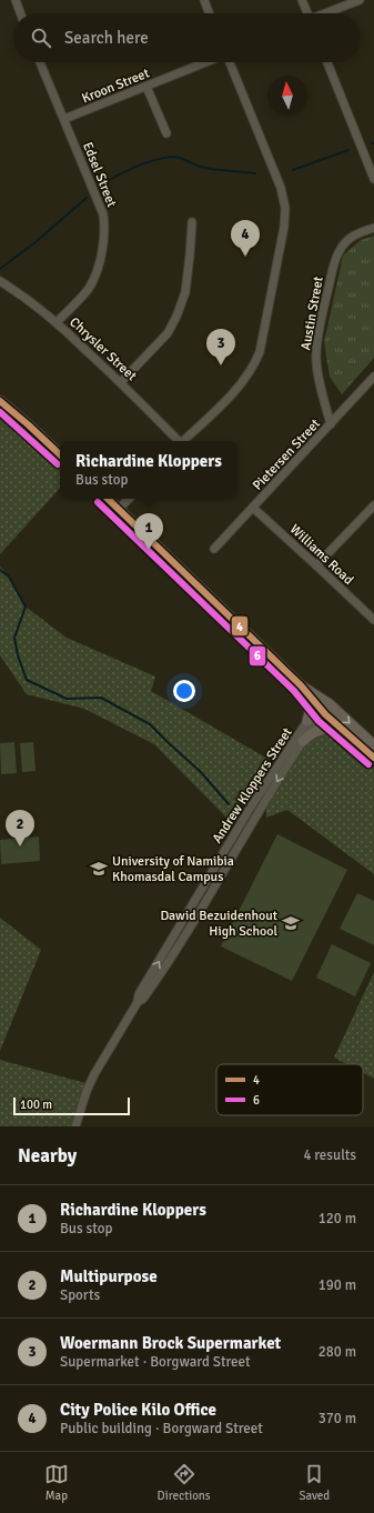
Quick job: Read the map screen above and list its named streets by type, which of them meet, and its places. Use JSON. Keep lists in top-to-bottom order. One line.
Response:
{"streets":{"street":["Kroon Street","Edsel Street","Austin Street","Chrysler Street","Pietersen Street","Williams Road","Andrew Kloppers Street"]},"crossings":[["Kroon Street","Edsel Street"],["Edsel Street","Chrysler Street"],["Austin Street","Pietersen Street"],["Pietersen Street","Williams Road"]],"places":{"school or university":["University of Namibia Khomasdal Campus","Dawid Bezuidenhout High School"]},"lines":["transit line 4","transit line 6"],"legend":["4","6"],"scale_bar":"100 m","north":"top","page":{"search":"Search here","pins":["4","3","1","2"],"popup":["Richardine Kloppers","Bus stop"],"scale":"100 m","heading":["Nearby","4 results"],"list":[{"mark":"1","name":"Richardine Kloppers","note":"Bus stop","value":"120 m"},{"mark":"2","name":"Multipurpose","note":"Sports","value":"190 m"},{"mark":"3","name":"Woermann Brock Supermarket","note":"Supermarket · Borgward Street","value":"280 m"},{"mark":"4","name":"City Police Kilo Office","note":"Public building · Borgward Street","value":"370 m"}],"nav":["Map","Directions","Saved"]}}
